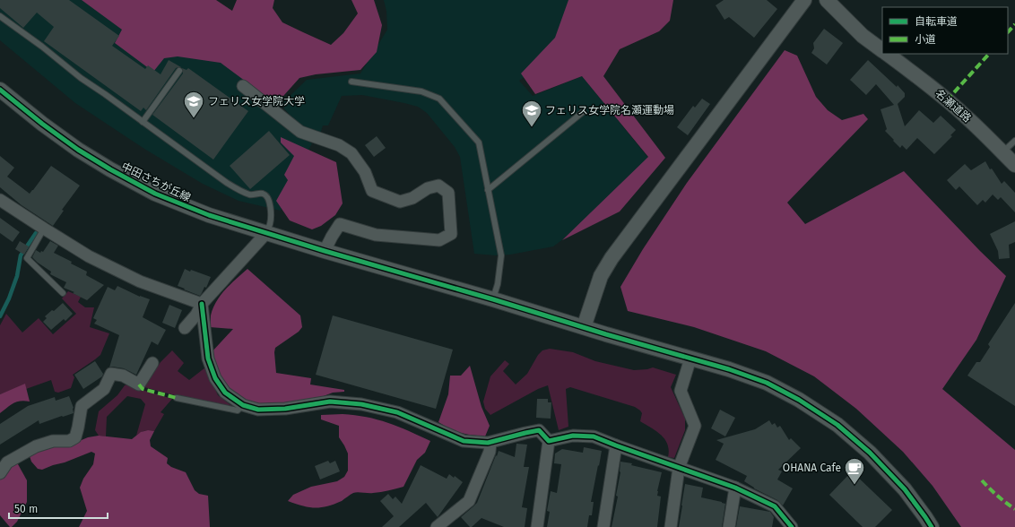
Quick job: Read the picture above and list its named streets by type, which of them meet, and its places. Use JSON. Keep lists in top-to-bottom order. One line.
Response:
{"streets":{"street":["名瀬道路","中田さちが丘線"]},"places":{"school or university":["フェリス女学院大学","フェリス女学院名瀬運動場"],"cafe":["OHANA Cafe"]},"legend":["自転車道","小道"],"scale_bar":"50 m"}
